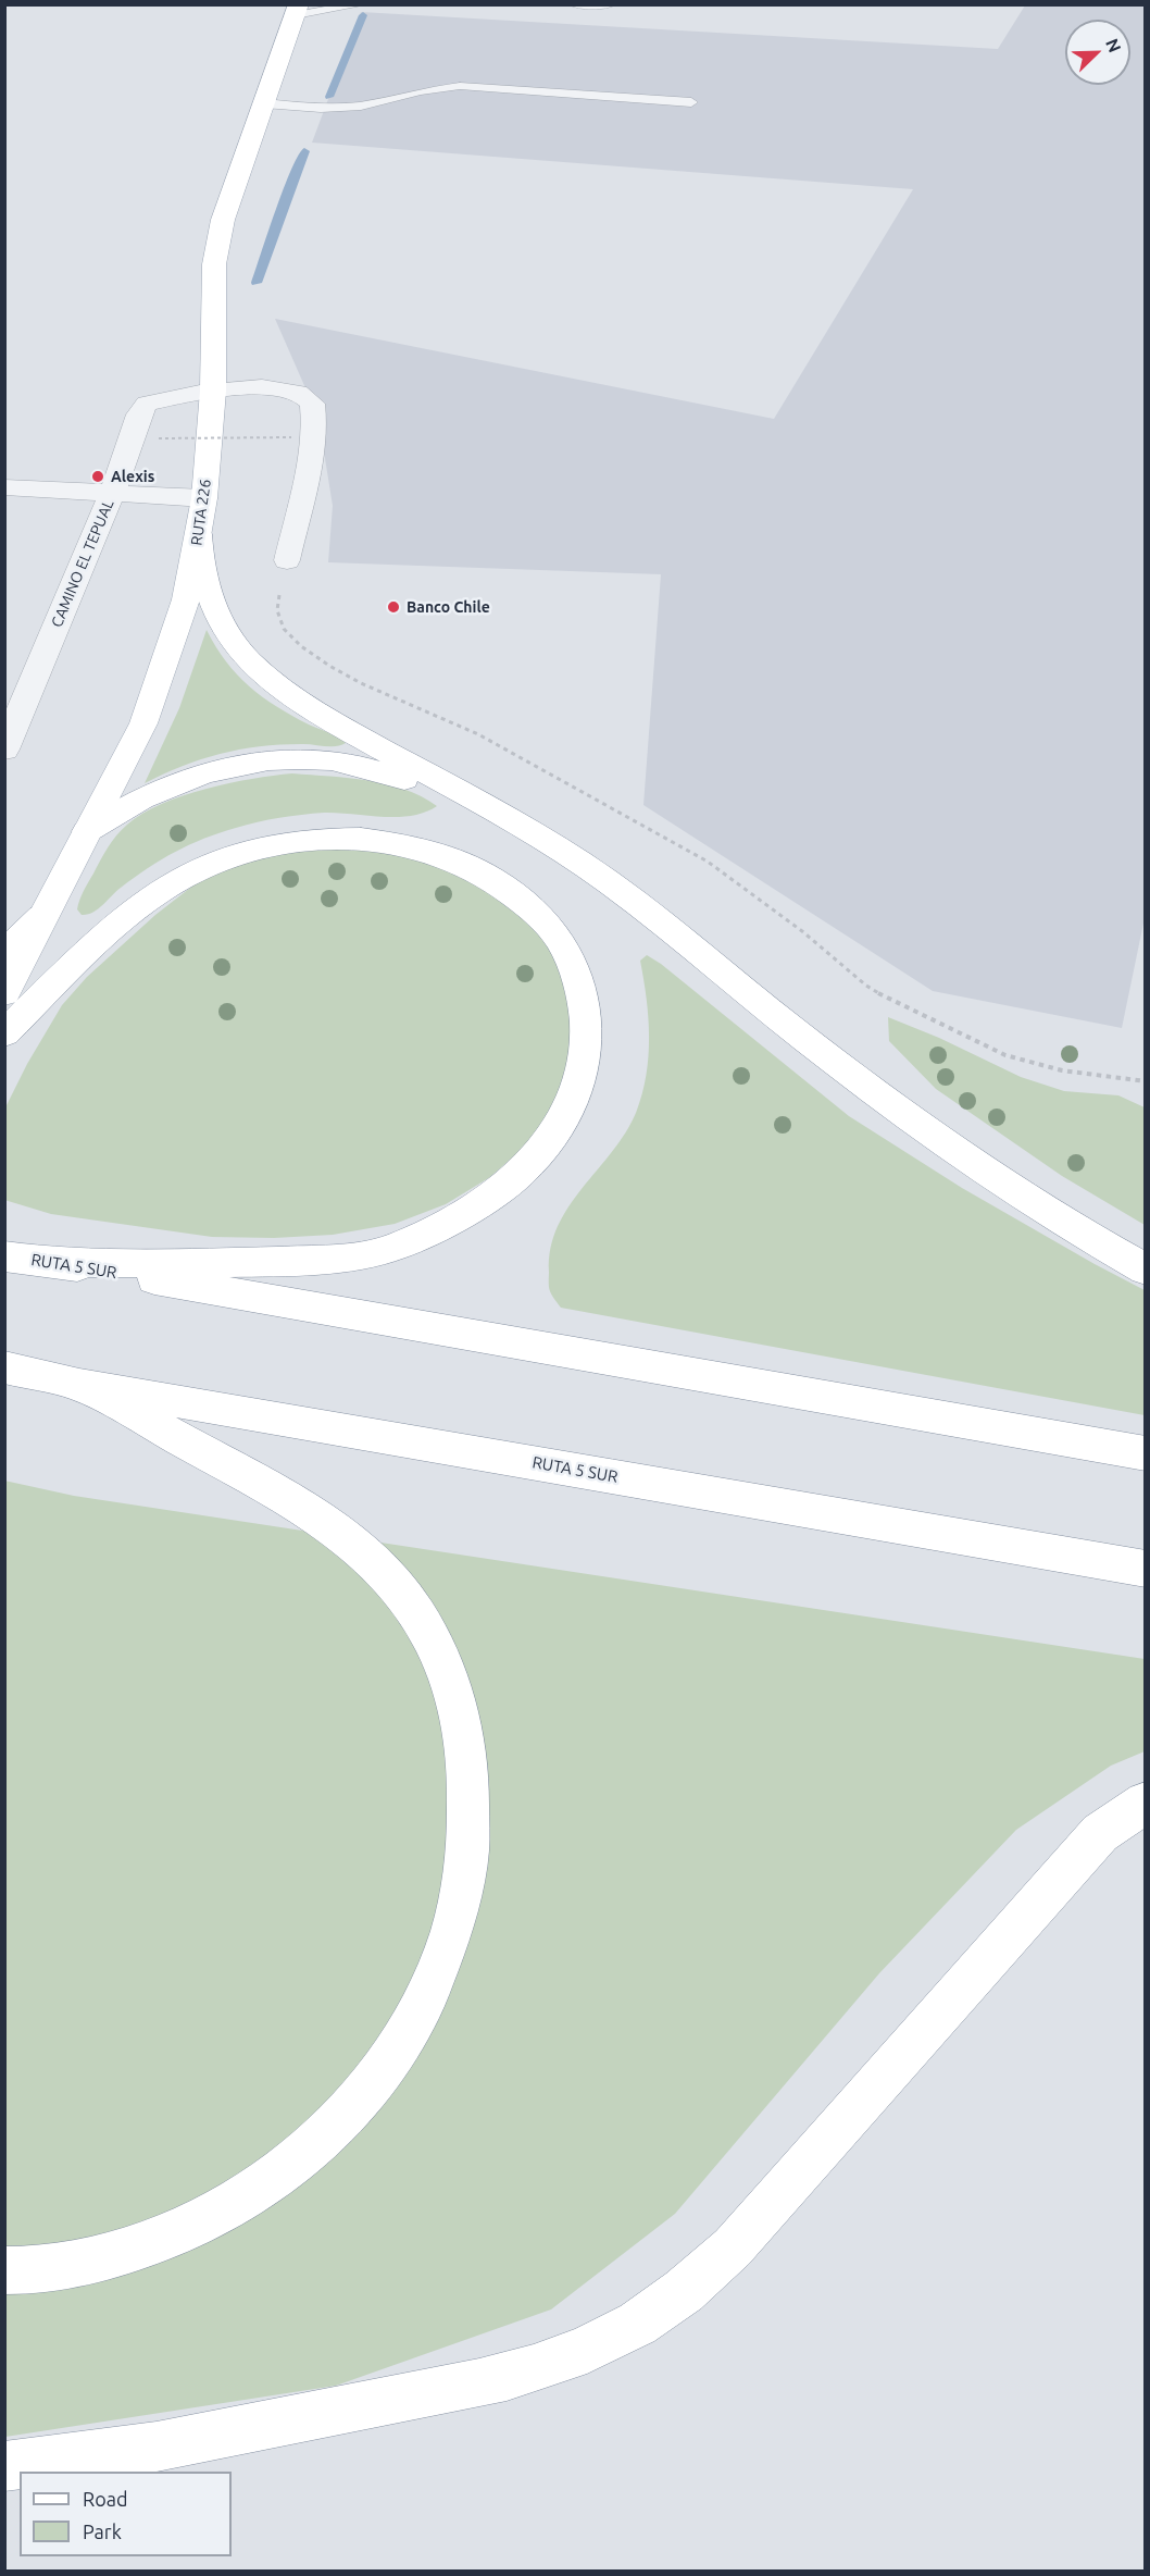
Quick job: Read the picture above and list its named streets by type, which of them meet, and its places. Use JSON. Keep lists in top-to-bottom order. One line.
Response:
{"streets":{"main road":["RUTA 226","RUTA 5 SUR"],"street":["CAMINO EL TEPUAL"]},"crossings":[["RUTA 226","CAMINO EL TEPUAL"]],"places":["Alexis","Banco Chile"],"legend":["Road","Park"],"north":"top right"}
